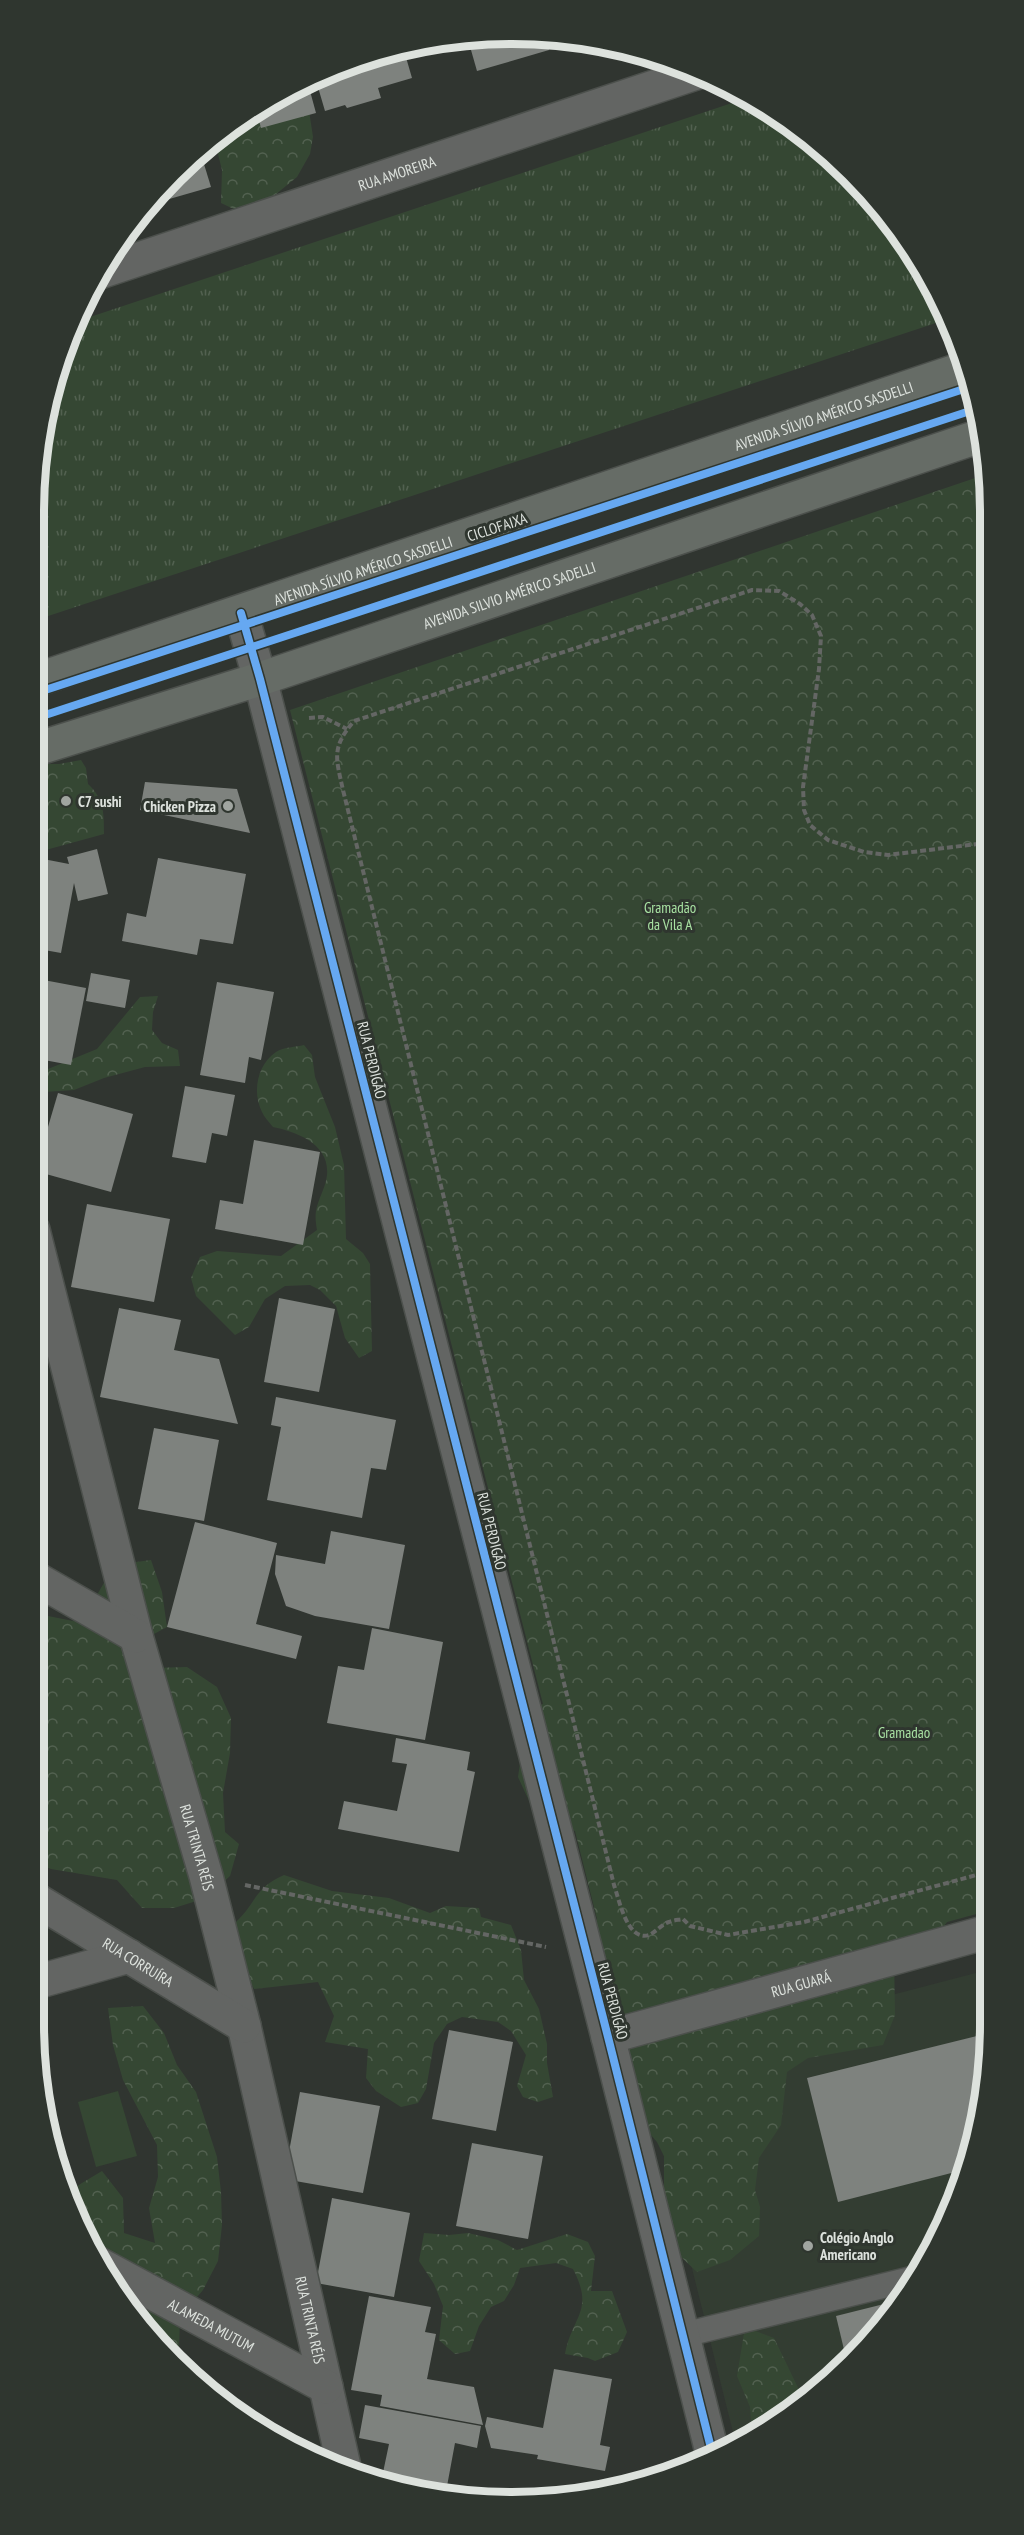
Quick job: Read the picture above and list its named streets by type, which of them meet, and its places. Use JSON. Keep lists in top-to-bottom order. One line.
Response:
{"streets":{"main road":["AVENIDA SÍLVIO AMÉRICO SASDELLI","AVENIDA SILVIO AMÉRICO SADELLI"],"street":["RUA AMOREIRA","RUA PERDIGÃO","RUA TRINTA RÉIS","RUA CORRUÍRA","RUA GUARÁ","ALAMEDA MUTUM"],"cycle path":["CICLOFAIXA"]},"crossings":[["AVENIDA SÍLVIO AMÉRICO SASDELLI","RUA PERDIGÃO"],["AVENIDA SILVIO AMÉRICO SADELLI","RUA PERDIGÃO"],["RUA PERDIGÃO","RUA GUARÁ"],["RUA TRINTA RÉIS","RUA CORRUÍRA"],["RUA TRINTA RÉIS","ALAMEDA MUTUM"]],"parks":["Gramadão da Vila A","Gramadao"],"places":["C7 sushi","Chicken Pizza","Colégio Anglo Americano"]}
